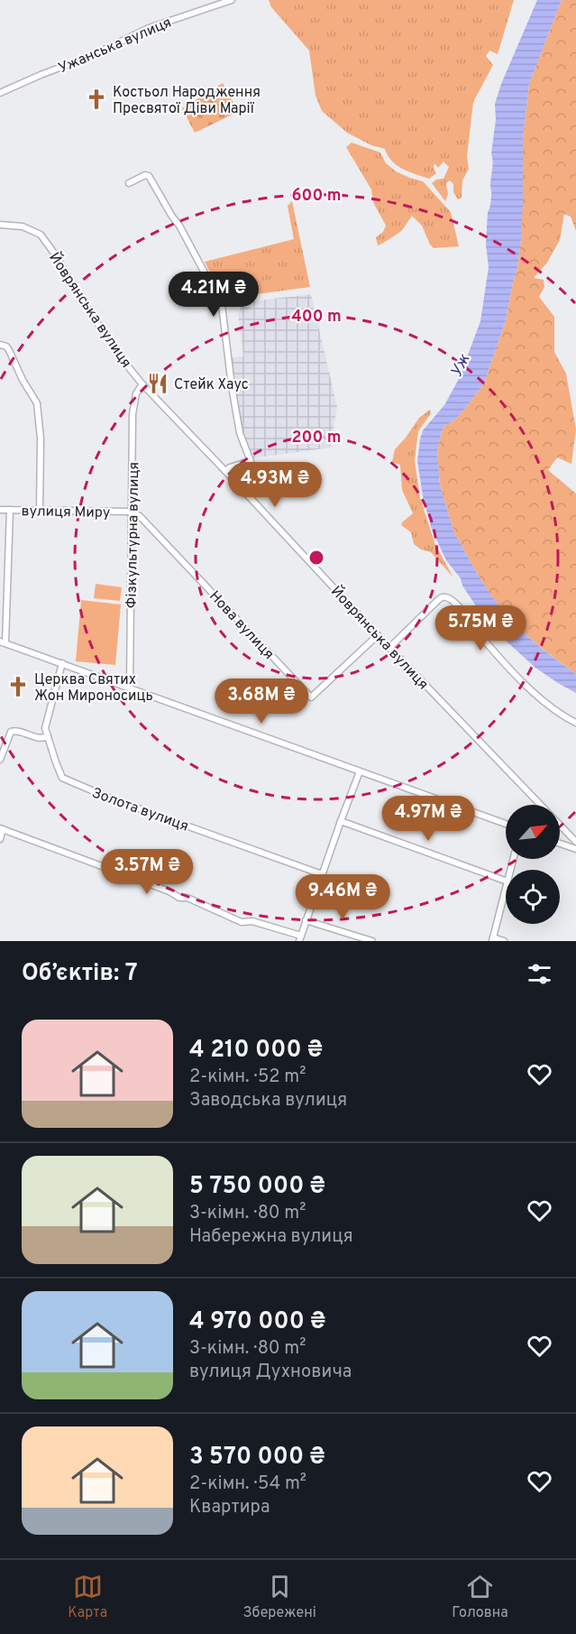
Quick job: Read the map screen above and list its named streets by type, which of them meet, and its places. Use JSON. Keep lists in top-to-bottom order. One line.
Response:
{"streets":{"street":["Ужанська вулиця","Йоврянська вулиця","вулиця Миру","Фізкультурна вулиця","Нова вулиця","Золота вулиця"]},"crossings":[["Йоврянська вулиця","Фізкультурна вулиця"],["Йоврянська вулиця","Нова вулиця"],["вулиця Миру","Фізкультурна вулиця"],["вулиця Миру","Нова вулиця"],["Фізкультурна вулиця","Нова вулиця"]],"water":["Уж"],"places":{"church":["Костьол Народження Пресвятої Діви Марії","Церква Святих Жон Мироносиць"],"restaurant":["Стейк Хаус"]},"north":"top right","page":{"price":["4.21M ₴","4.93M ₴","5.75M ₴","3.68M ₴","4.97M ₴","3.57M ₴","9.46M ₴"],"heading":"Об’єктів: 7","list":[{"name":"4 210 000 ₴","note":"2-кімн. · 52 m² · Заводська вулиця"},{"name":"5 750 000 ₴","note":"3-кімн. · 80 m² · Набережна вулиця"},{"name":"4 970 000 ₴","note":"3-кімн. · 80 m² · вулиця Духновича"},{"name":"3 570 000 ₴","note":"2-кімн. · 54 m² · Квартира"}],"tabs":["Карта","Збережені","Головна"]},"rings":["600 m","400 m","200 m"]}
